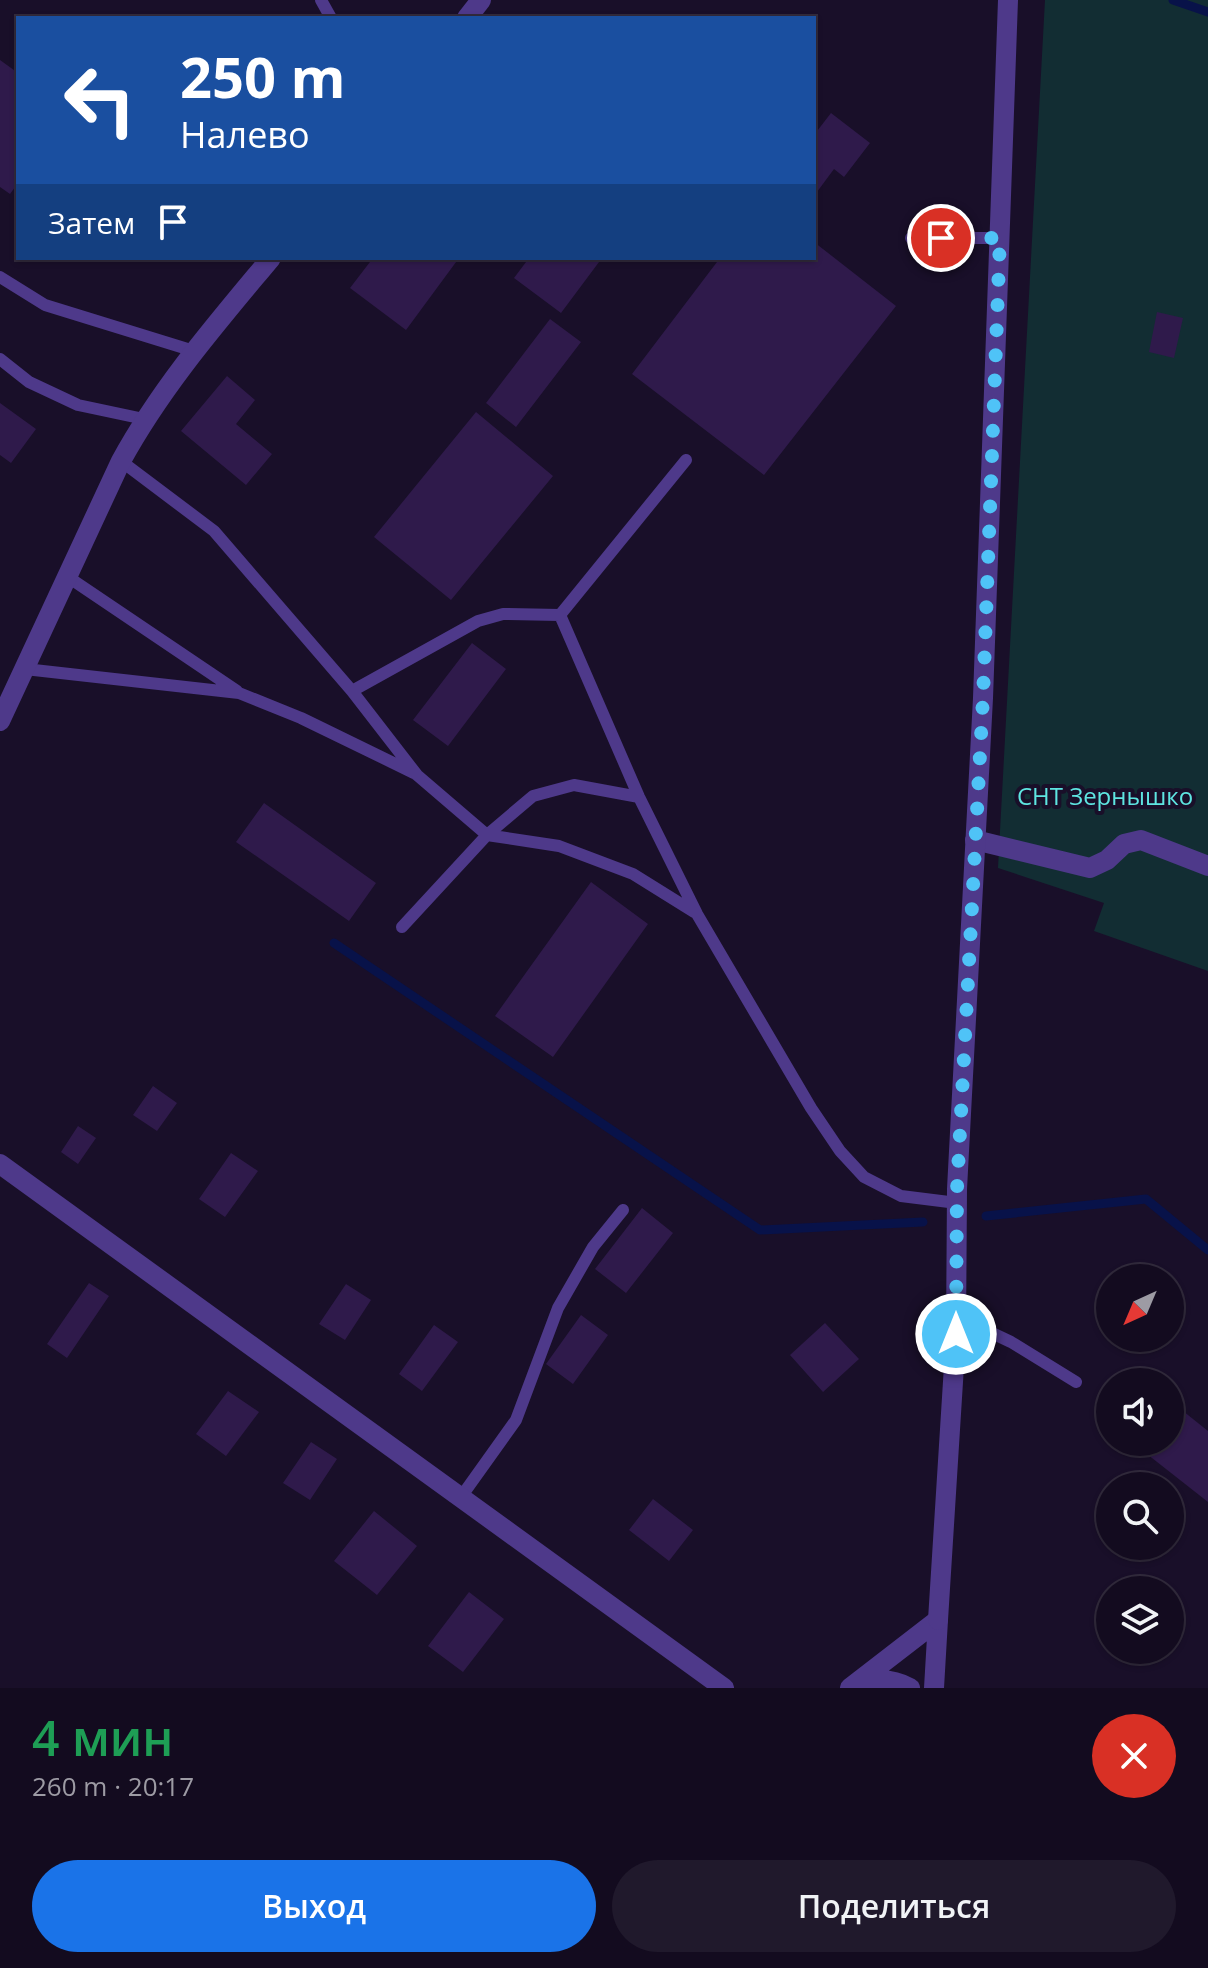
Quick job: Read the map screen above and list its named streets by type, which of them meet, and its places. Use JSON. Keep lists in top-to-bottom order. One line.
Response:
{"parks":["СНТ Зернышко"],"north":"bottom left","page":{"turn":["250 m","Налево"],"then":"Затем","heading":["4 мин","260 m · 20:17"],"buttons":["Выход","Поделиться"]}}
